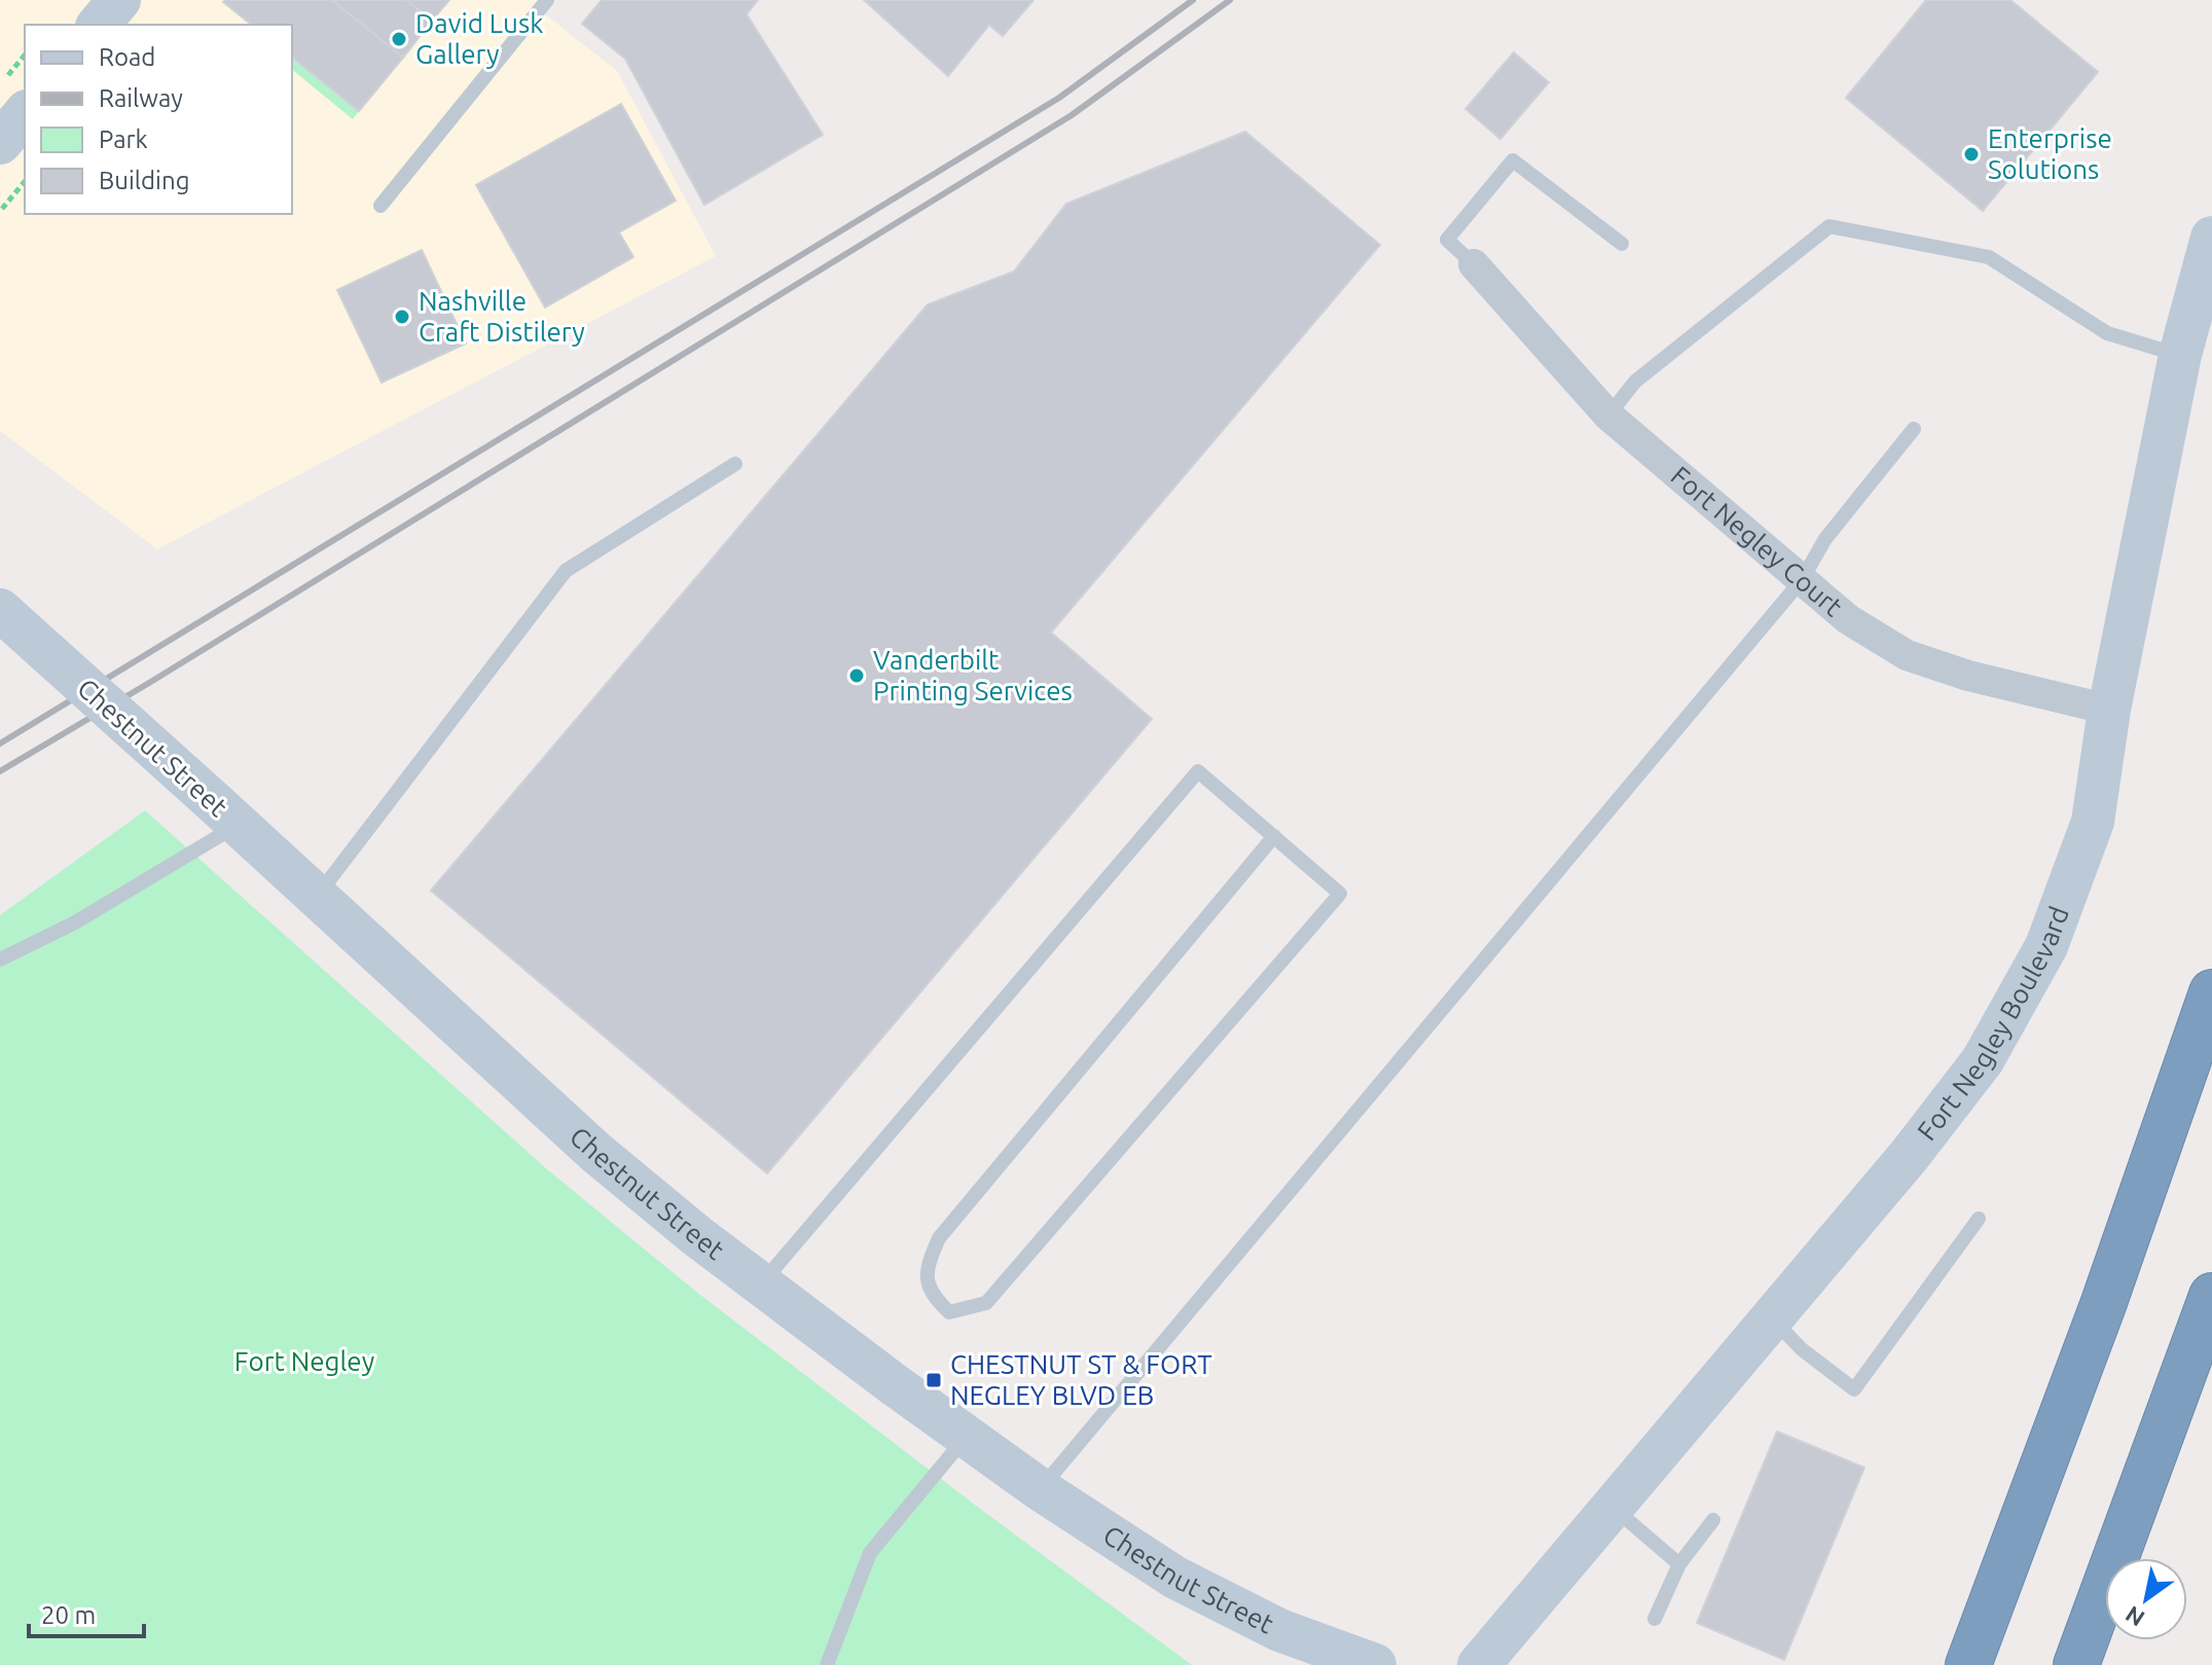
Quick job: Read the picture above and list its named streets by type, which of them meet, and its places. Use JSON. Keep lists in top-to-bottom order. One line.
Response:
{"streets":{"street":["Fort Negley Court","Chestnut Street","Fort Negley Boulevard"]},"crossings":[["Fort Negley Court","Fort Negley Boulevard"]],"parks":["Fort Negley"],"places":{"other":["David Lusk Gallery","Enterprise Solutions","Nashville Craft Distilery","Vanderbilt Printing Services"],"transit":["CHESTNUT ST & FORT NEGLEY BLVD EB"]},"legend":["Road","Railway","Park","Building"],"scale_bar":"20 m","north":"bottom left"}
